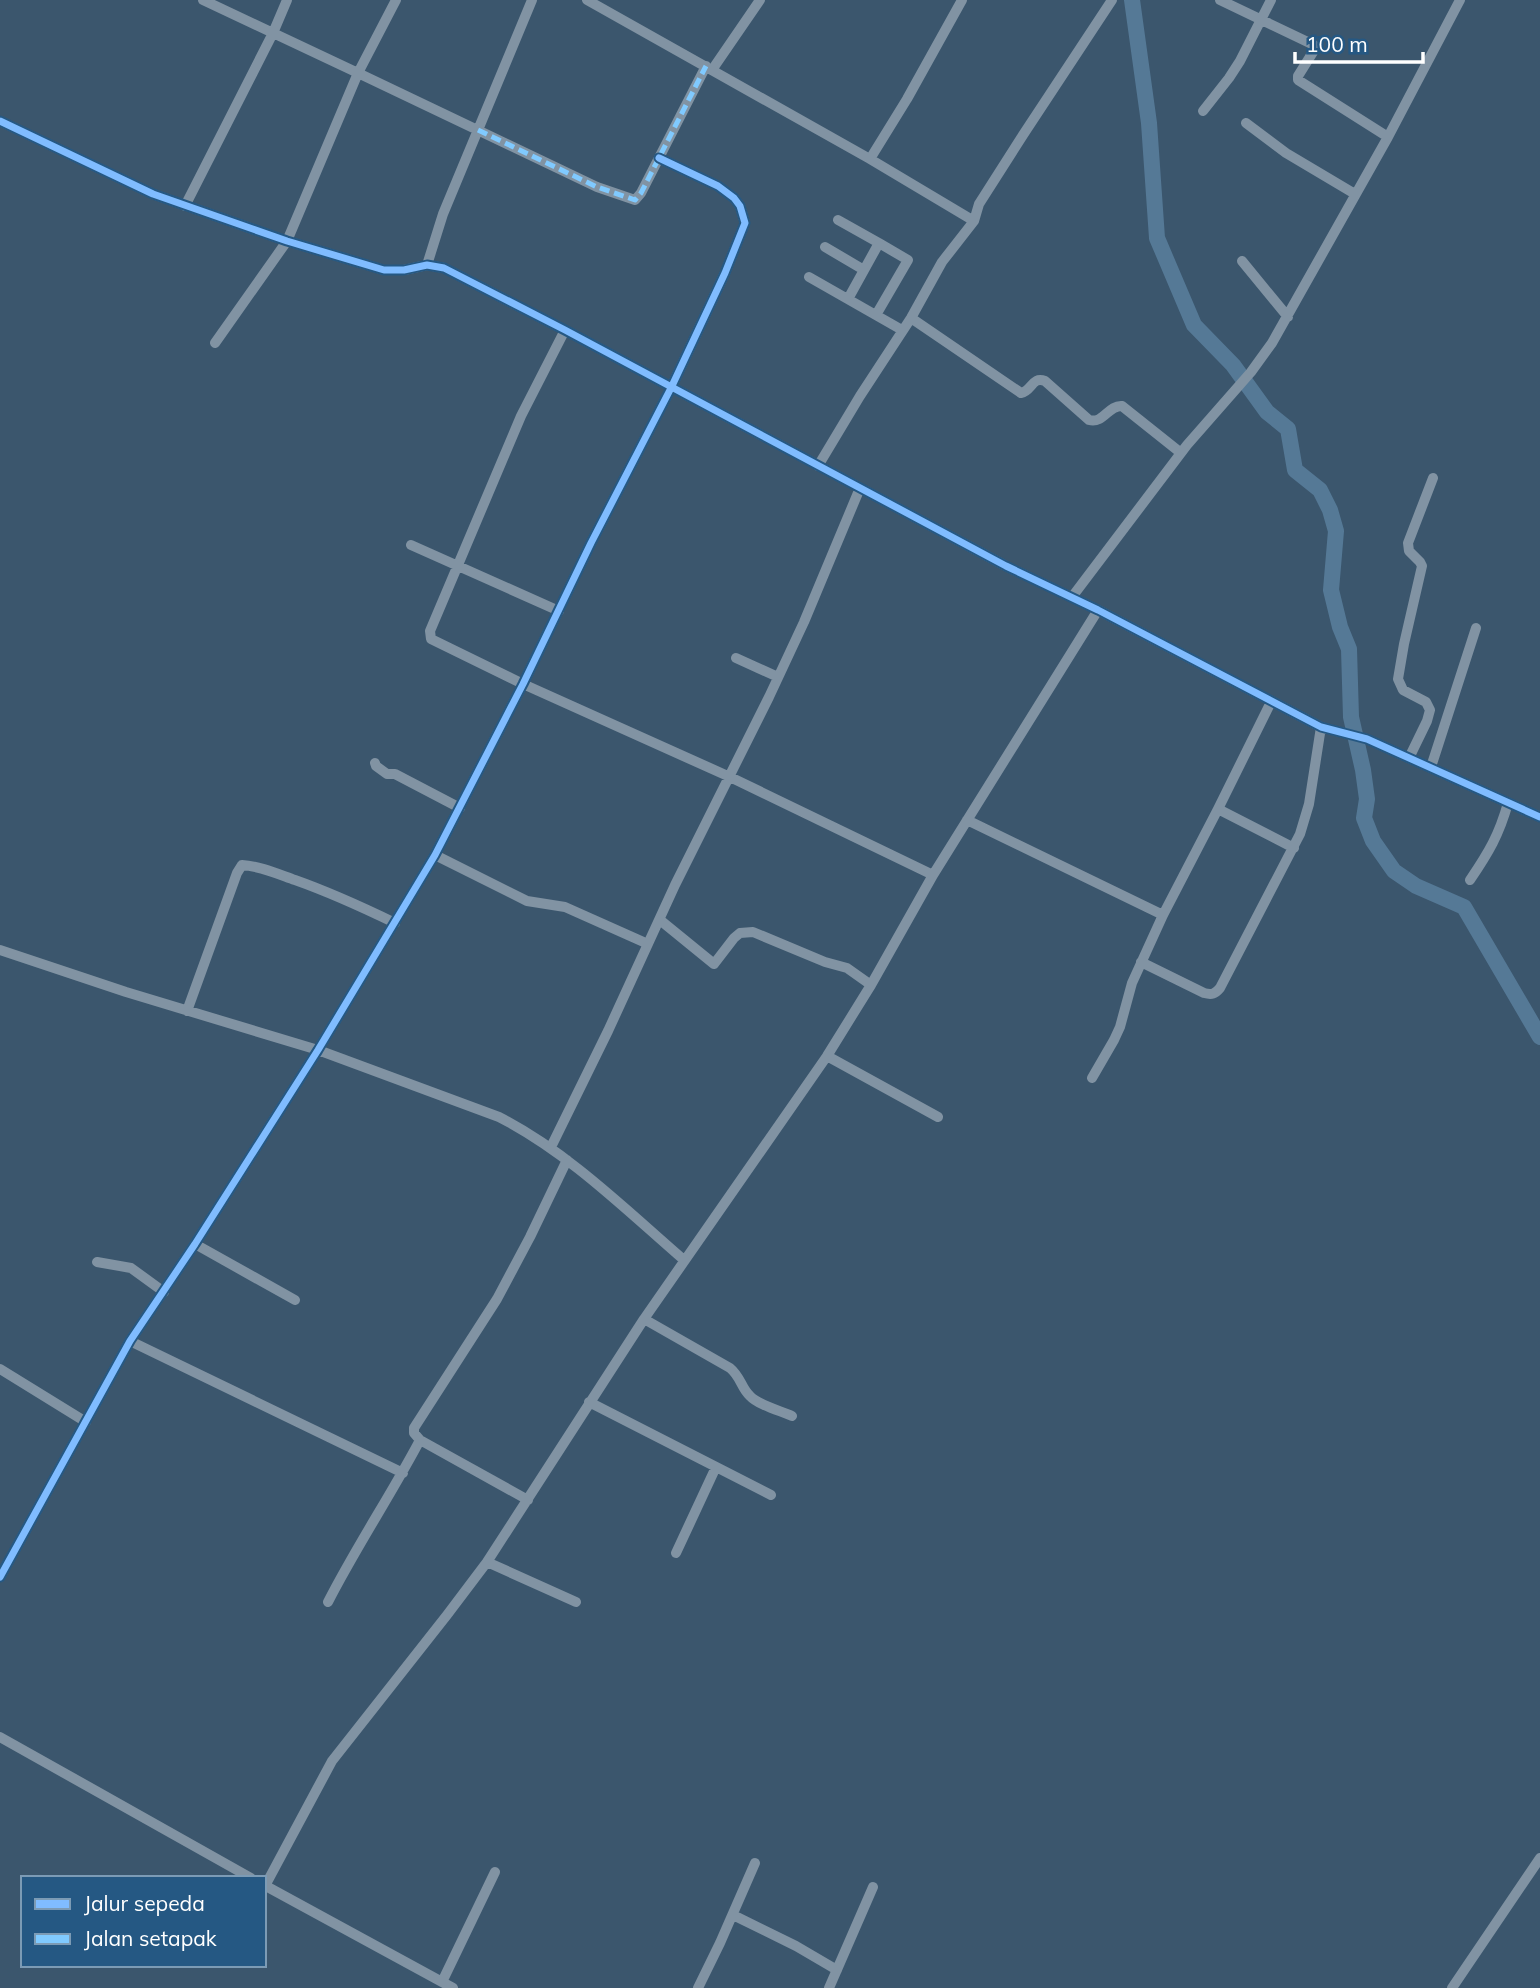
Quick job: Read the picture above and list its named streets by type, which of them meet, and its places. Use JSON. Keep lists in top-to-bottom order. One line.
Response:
{"legend":["Jalur sepeda","Jalan setapak"],"scale_bar":"100 m"}
